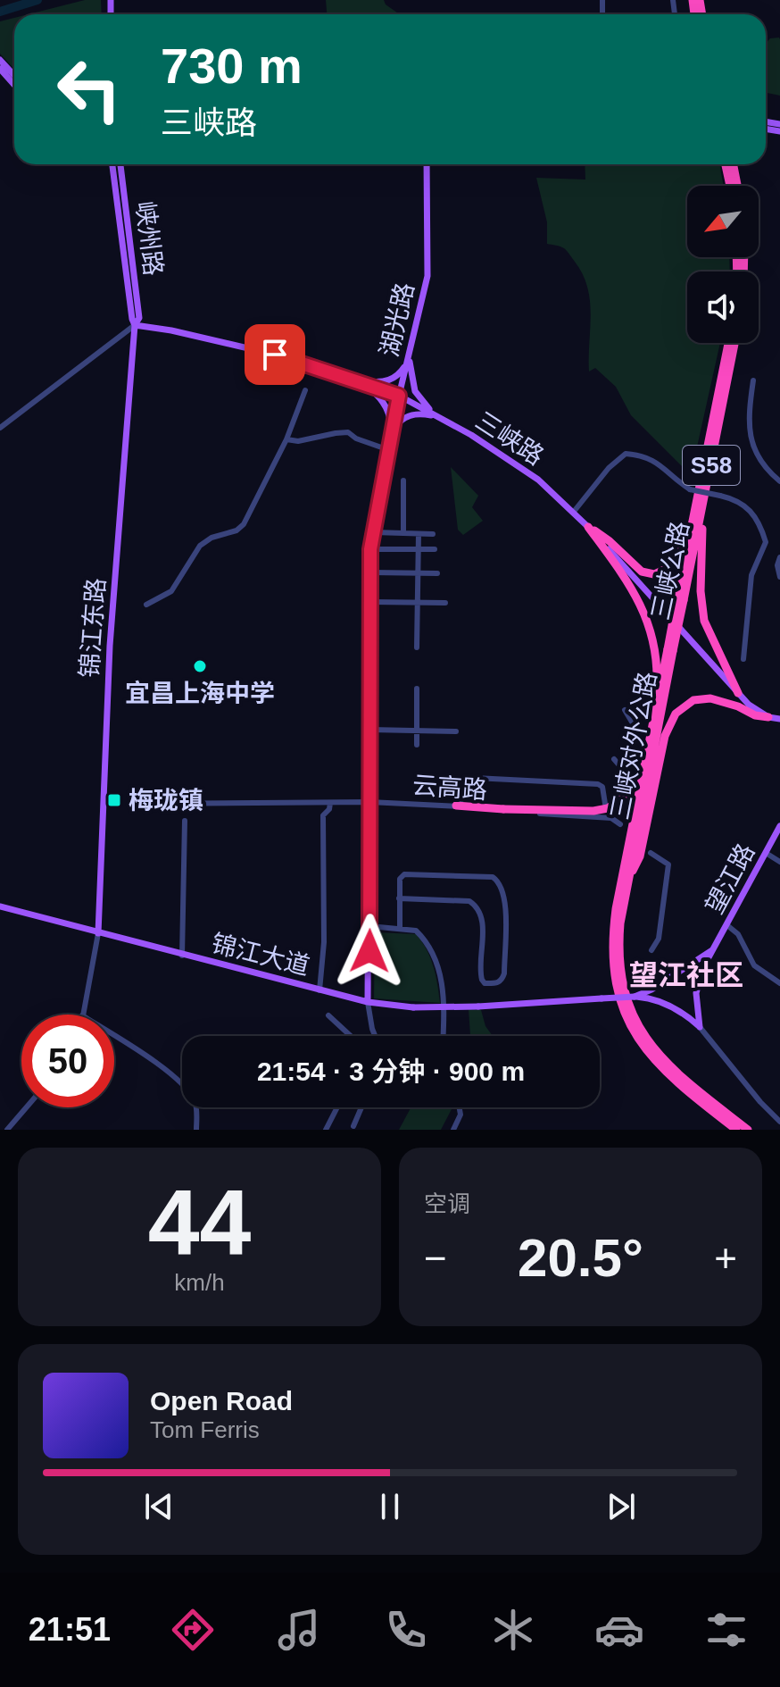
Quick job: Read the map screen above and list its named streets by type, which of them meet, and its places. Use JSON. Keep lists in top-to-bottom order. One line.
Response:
{"streets":{"highway":["S58","三峡公路","三峡对外公路"],"main road":["峡州路","湖光路","三峡路","锦江东路","望江路","锦江大道"],"street":["云高路"]},"crossings":[["峡州路","三峡路"],["峡州路","锦江东路"],["湖光路","三峡路"],["湖光路","云高路"],["湖光路","锦江大道"],["三峡路","锦江东路"],["S58","三峡对外公路"],["三峡公路","三峡对外公路"],["锦江东路","锦江大道"]],"districts":["望江社区"],"places":{"other":["宜昌上海中学"],"transit":["梅珑镇"]},"north":"bottom left","page":{"turn":["730 m","三峡路"],"limit":"50","trip":"21:54 · 3 分钟 · 900 m","tile":[["44","km/h"],"空调"],"heat":["−","20.5°","+"],"song":["Open Road","Tom Ferris"],"tabs":"21:51"}}
